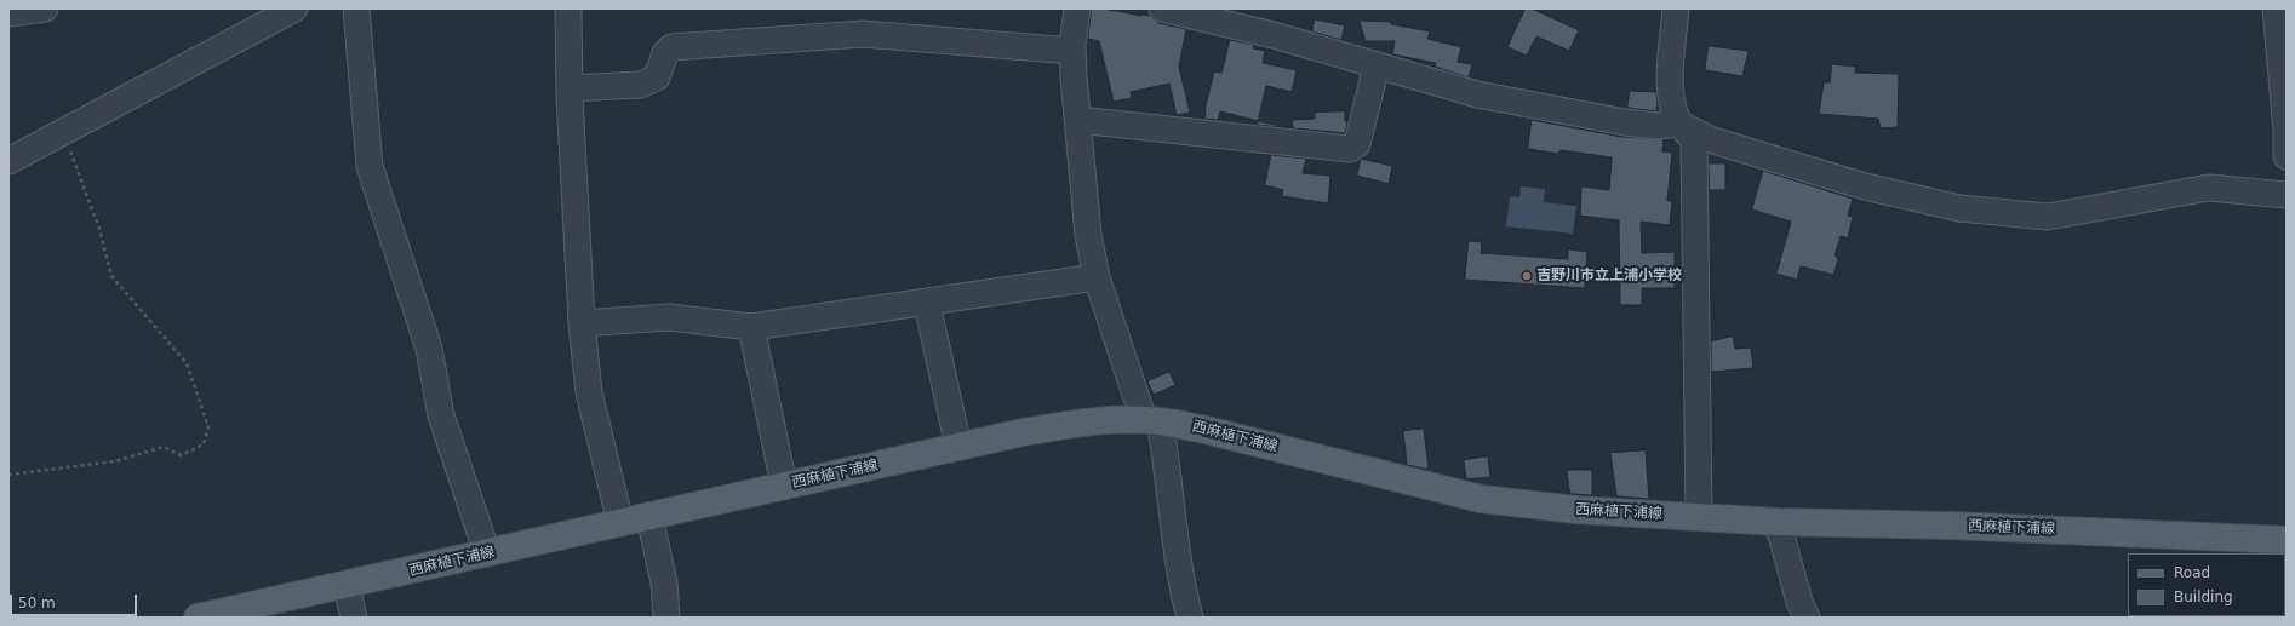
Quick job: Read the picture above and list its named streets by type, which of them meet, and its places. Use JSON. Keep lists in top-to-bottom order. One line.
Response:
{"streets":{"main road":["西麻植下浦線"]},"places":["吉野川市立上浦小学校"],"legend":["Road","Building"],"scale_bar":"50 m"}
